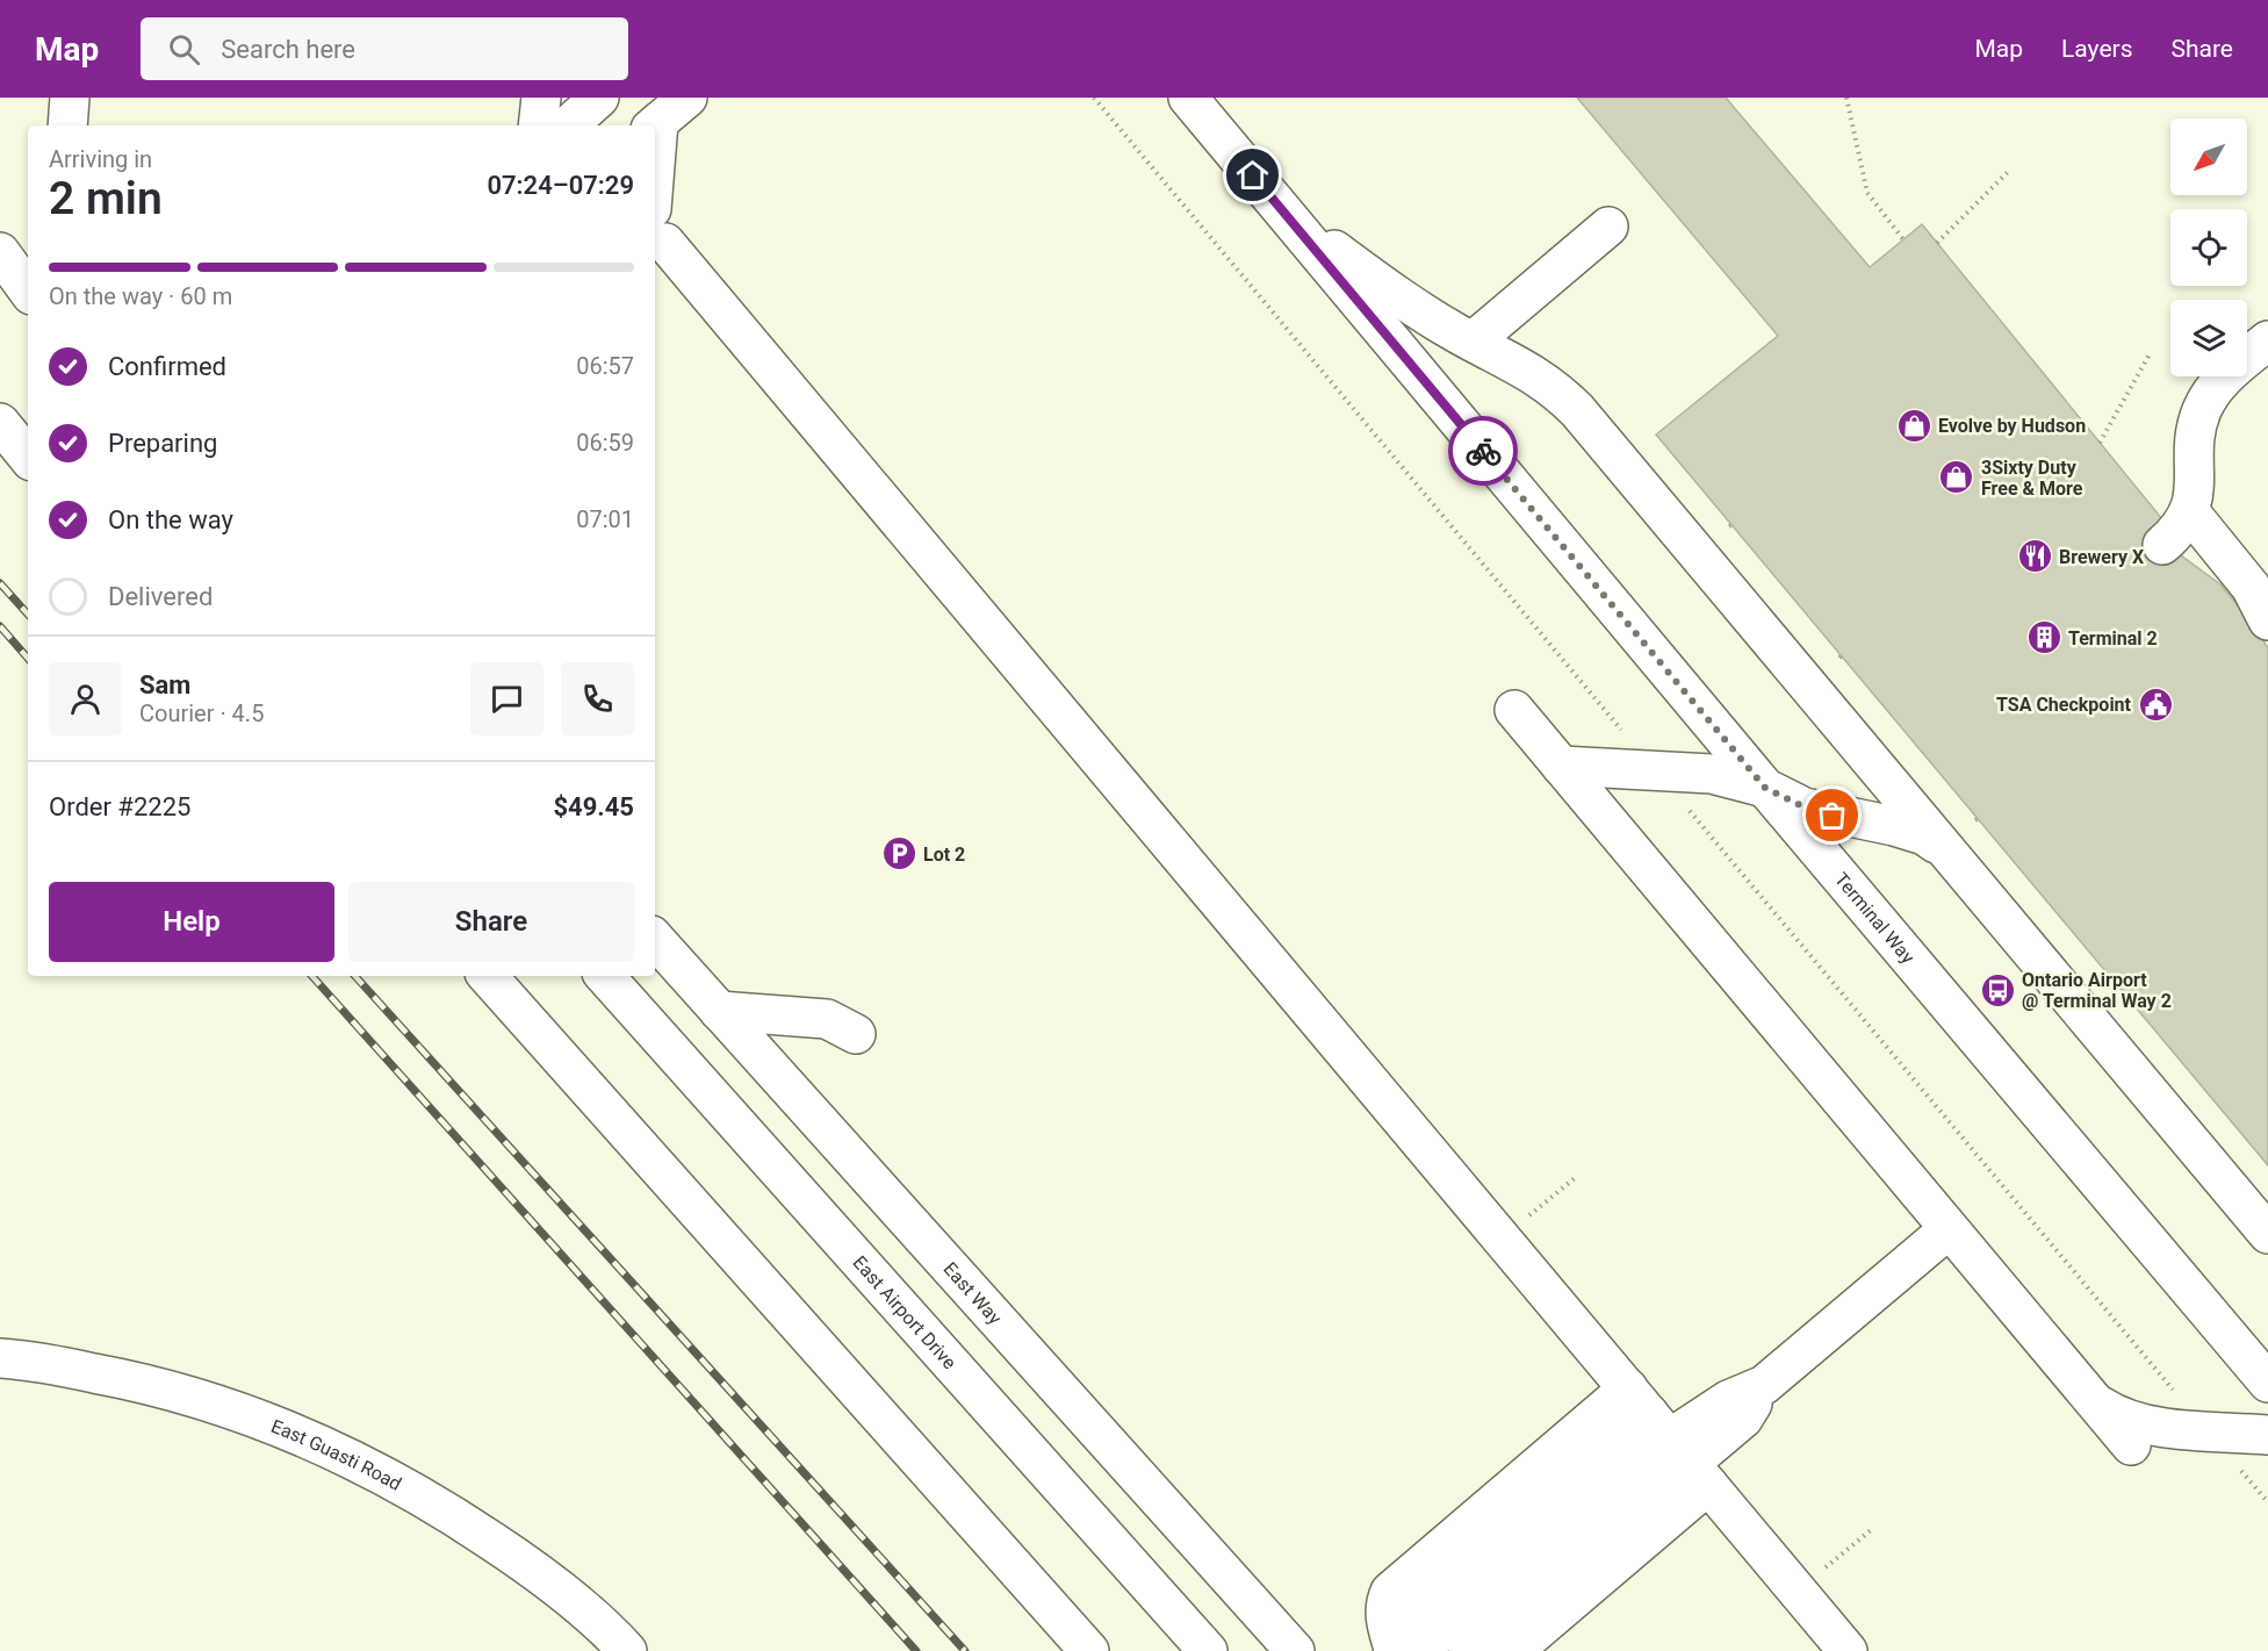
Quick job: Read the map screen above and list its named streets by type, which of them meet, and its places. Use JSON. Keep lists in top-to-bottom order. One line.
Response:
{"streets":{"main road":["Terminal Way","East Way","East Airport Drive","East Guasti Road"]},"places":{"shop":["Evolve by Hudson","3Sixty Duty Free & More"],"restaurant":["Brewery X"],"building":["Terminal 2"],"public building":["TSA Checkpoint"],"parking":["Lot 2"],"bus stop":["Ontario Airport @ Terminal Way 2"]},"north":"bottom left","page":{"header":"Map","search":"Search here","nav":["Map","Layers","Share"],"heading":["2 min","Arriving in","07:24–07:29"],"panel":["Sam","Courier · 4.5","Order #2225","$49.45"],"bar":"On the way · 60 m","list":[["Confirmed","06:57"],["Preparing","06:59"],["On the way","07:01"],"Delivered"],"buttons":["Help","Share"]}}
